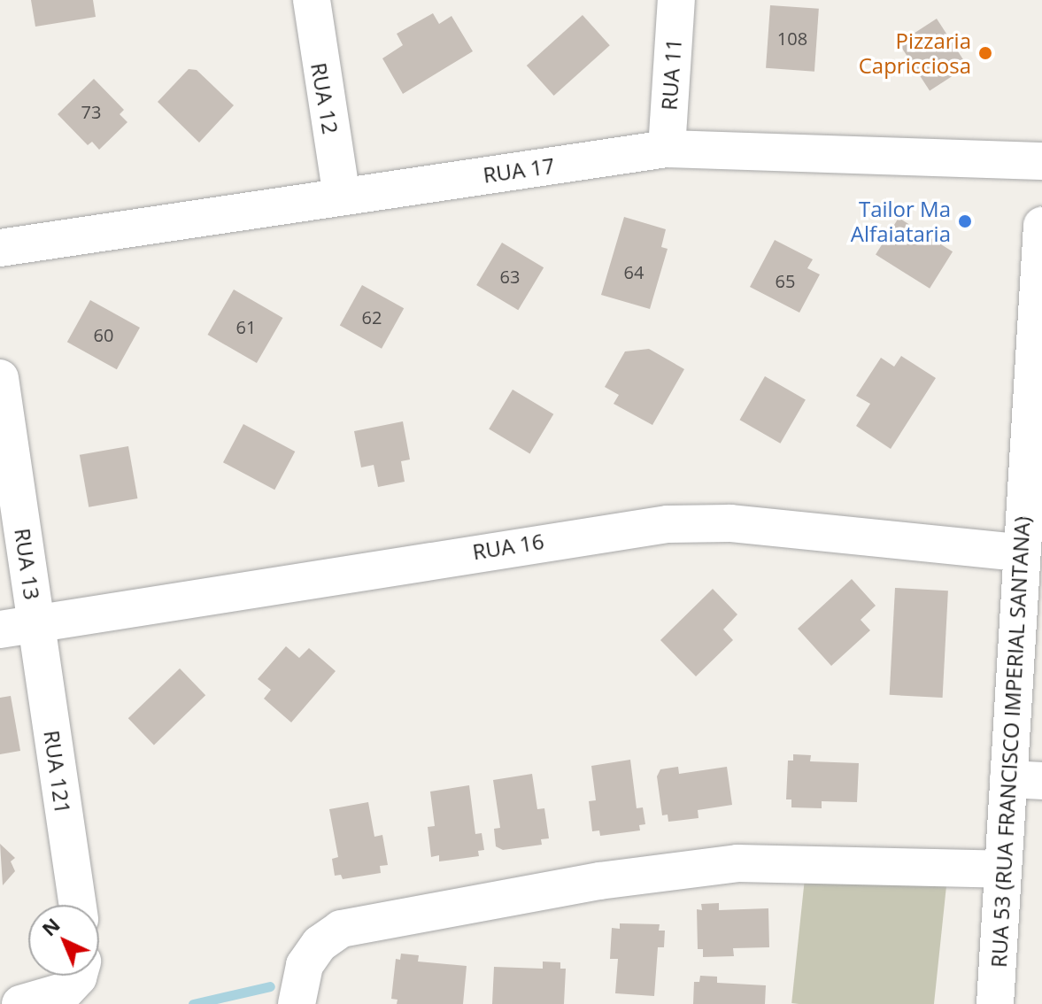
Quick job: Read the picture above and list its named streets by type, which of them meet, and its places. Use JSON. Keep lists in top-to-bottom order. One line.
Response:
{"streets":{"street":["RUA 11","RUA 12","RUA 17","RUA 16","RUA 13","RUA 53 (RUA FRANCISCO IMPERIAL SANTANA)","RUA 121"]},"crossings":[["RUA 11","RUA 17"],["RUA 12","RUA 17"],["RUA 16","RUA 13"],["RUA 16","RUA 53 (RUA FRANCISCO IMPERIAL SANTANA)"],["RUA 16","RUA 121"],["RUA 13","RUA 121"]],"places":["Pizzaria Capricciosa","Tailor Ma Alfaiataria"],"house_numbers":["108","73","64","63","65","62","61","60"],"north":"top left"}
